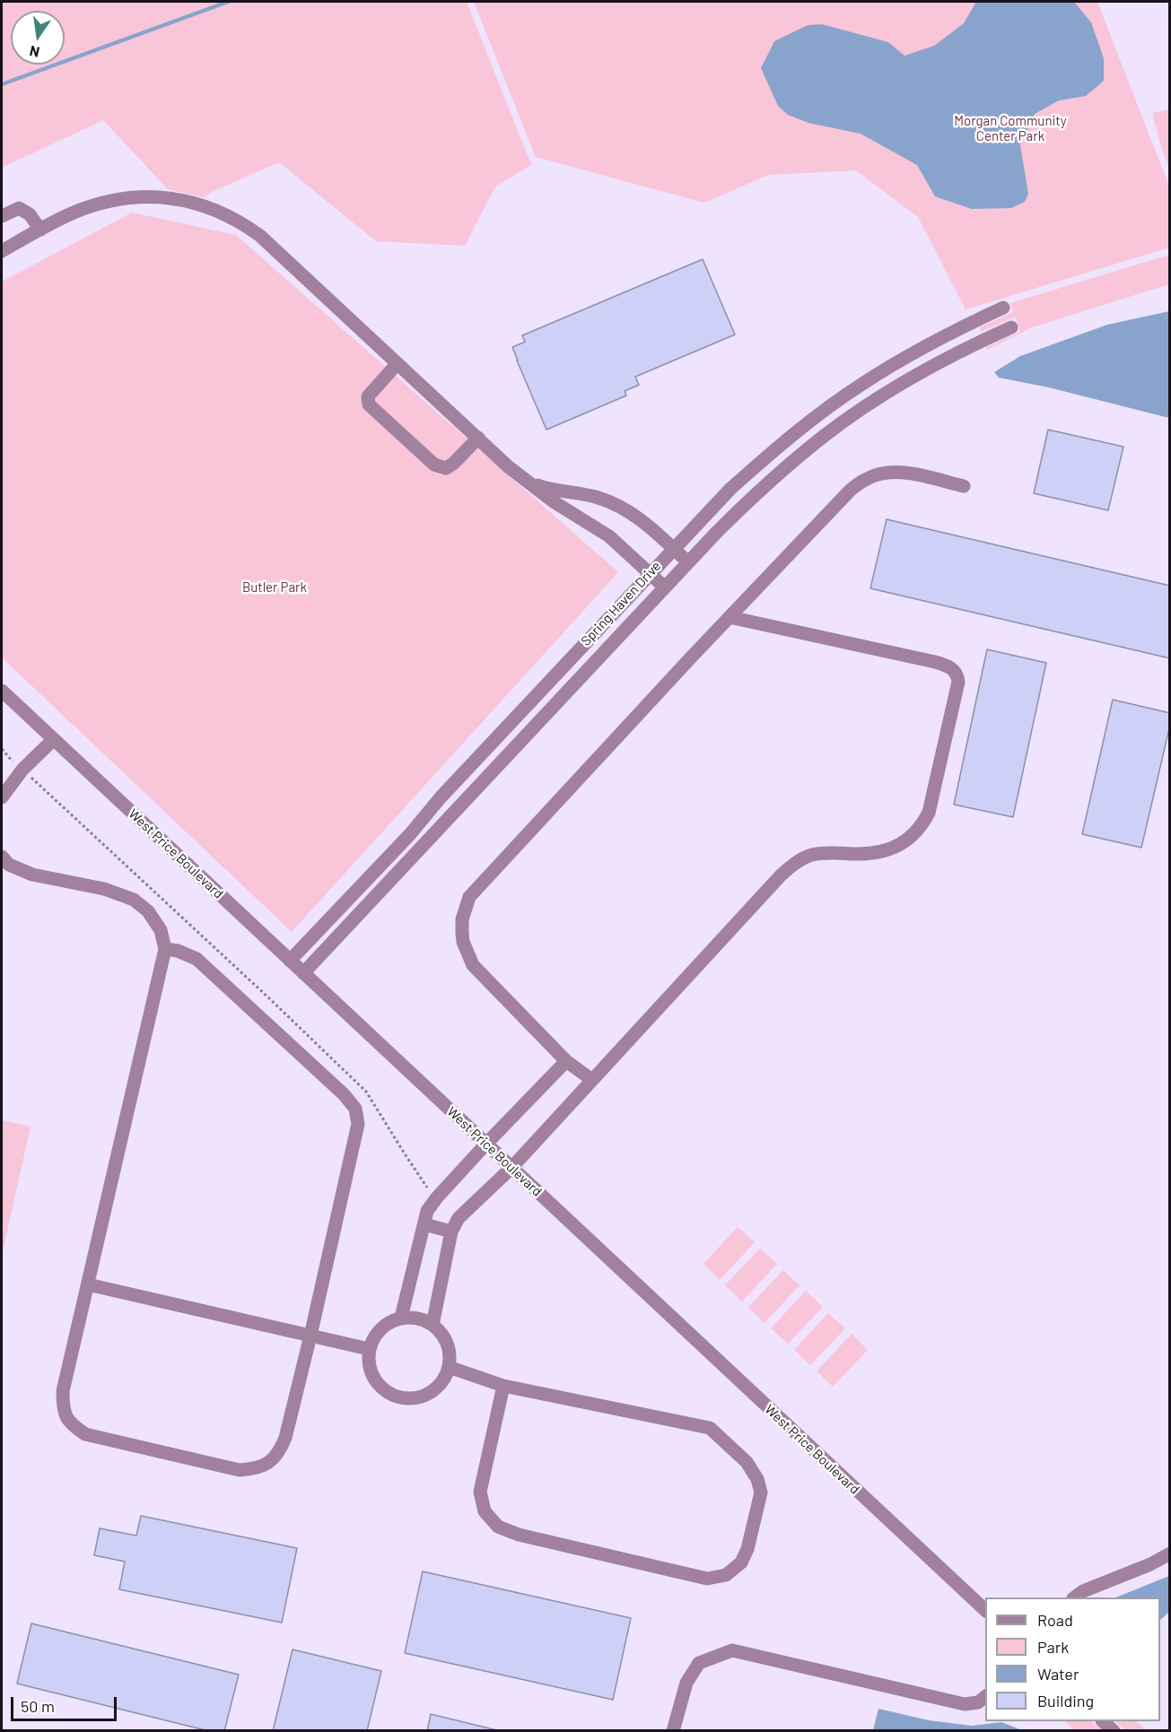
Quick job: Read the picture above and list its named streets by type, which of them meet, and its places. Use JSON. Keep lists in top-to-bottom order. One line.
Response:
{"streets":{"street":["Spring Haven Drive","West Price Boulevard"]},"crossings":[["Spring Haven Drive","West Price Boulevard"]],"parks":["Morgan Community Center Park","Butler Park"],"legend":["Road","Park","Water","Building"],"scale_bar":"50 m","north":"bottom"}
